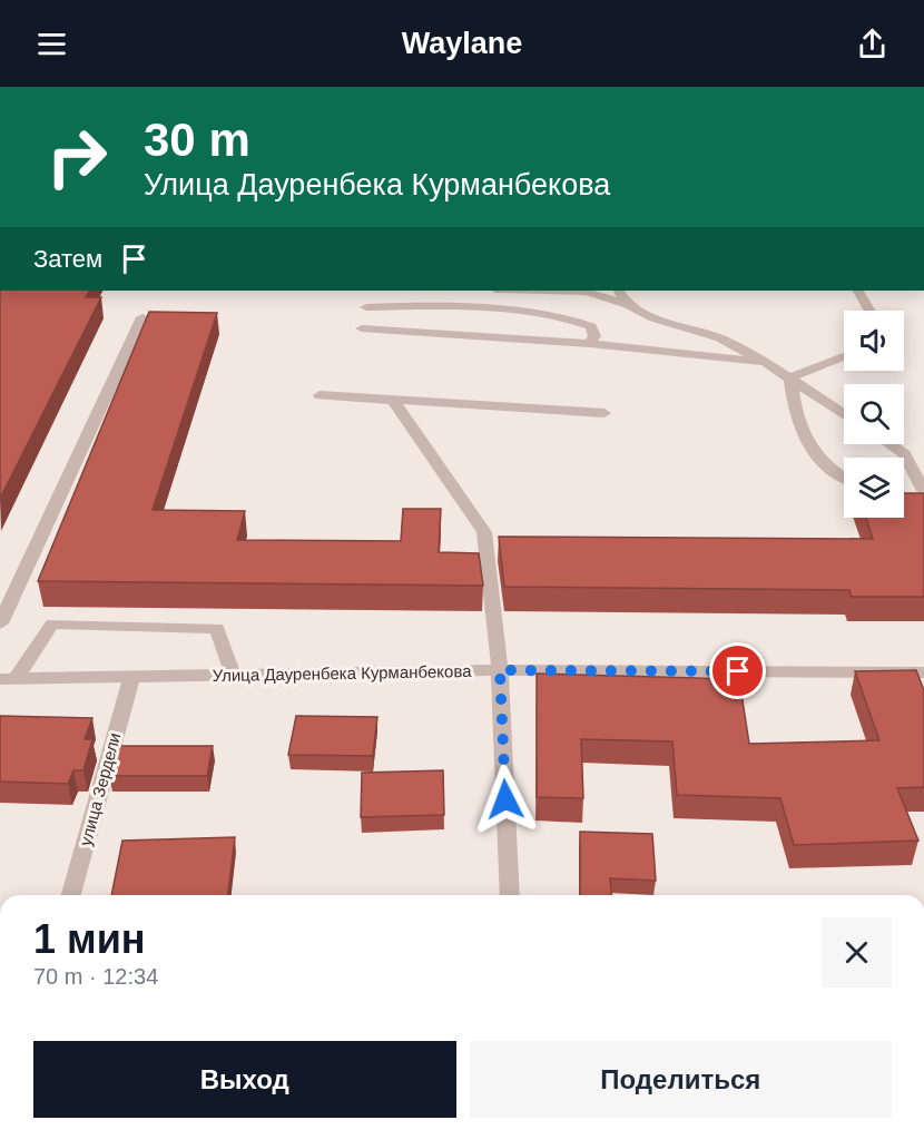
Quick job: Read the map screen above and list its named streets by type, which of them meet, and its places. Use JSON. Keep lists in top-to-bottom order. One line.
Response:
{"streets":{"street":["Улица Дауренбека Курманбекова","улица Зердели"]},"crossings":[["Улица Дауренбека Курманбекова","улица Зердели"]],"page":{"header":"Waylane","turn":["30 m","Улица Дауренбека Курманбекова"],"then":"Затем","heading":["1 мин","70 m · 12:34"],"buttons":["Выход","Поделиться"]}}
